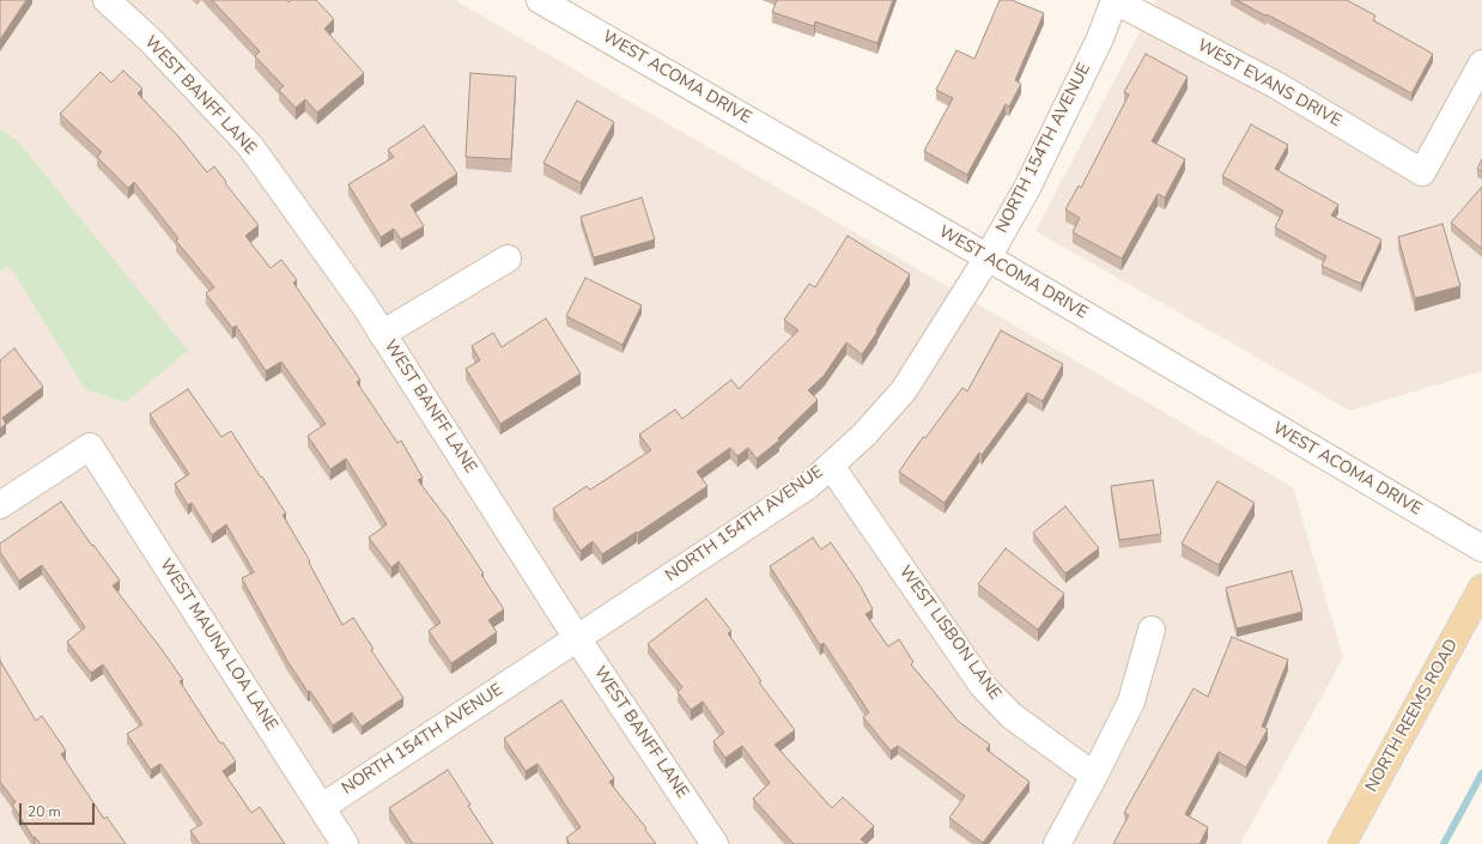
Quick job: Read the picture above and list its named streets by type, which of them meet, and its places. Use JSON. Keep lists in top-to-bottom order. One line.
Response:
{"streets":{"main road":["NORTH REEMS ROAD"],"street":["WEST ACOMA DRIVE","WEST EVANS DRIVE","WEST BANFF LANE","NORTH 154TH AVENUE","WEST LISBON LANE","WEST MAUNA LOA LANE"]},"crossings":[["WEST ACOMA DRIVE","NORTH 154TH AVENUE"],["WEST EVANS DRIVE","NORTH 154TH AVENUE"],["WEST BANFF LANE","NORTH 154TH AVENUE"],["NORTH 154TH AVENUE","WEST LISBON LANE"],["NORTH 154TH AVENUE","WEST MAUNA LOA LANE"]],"scale_bar":"20 m"}
